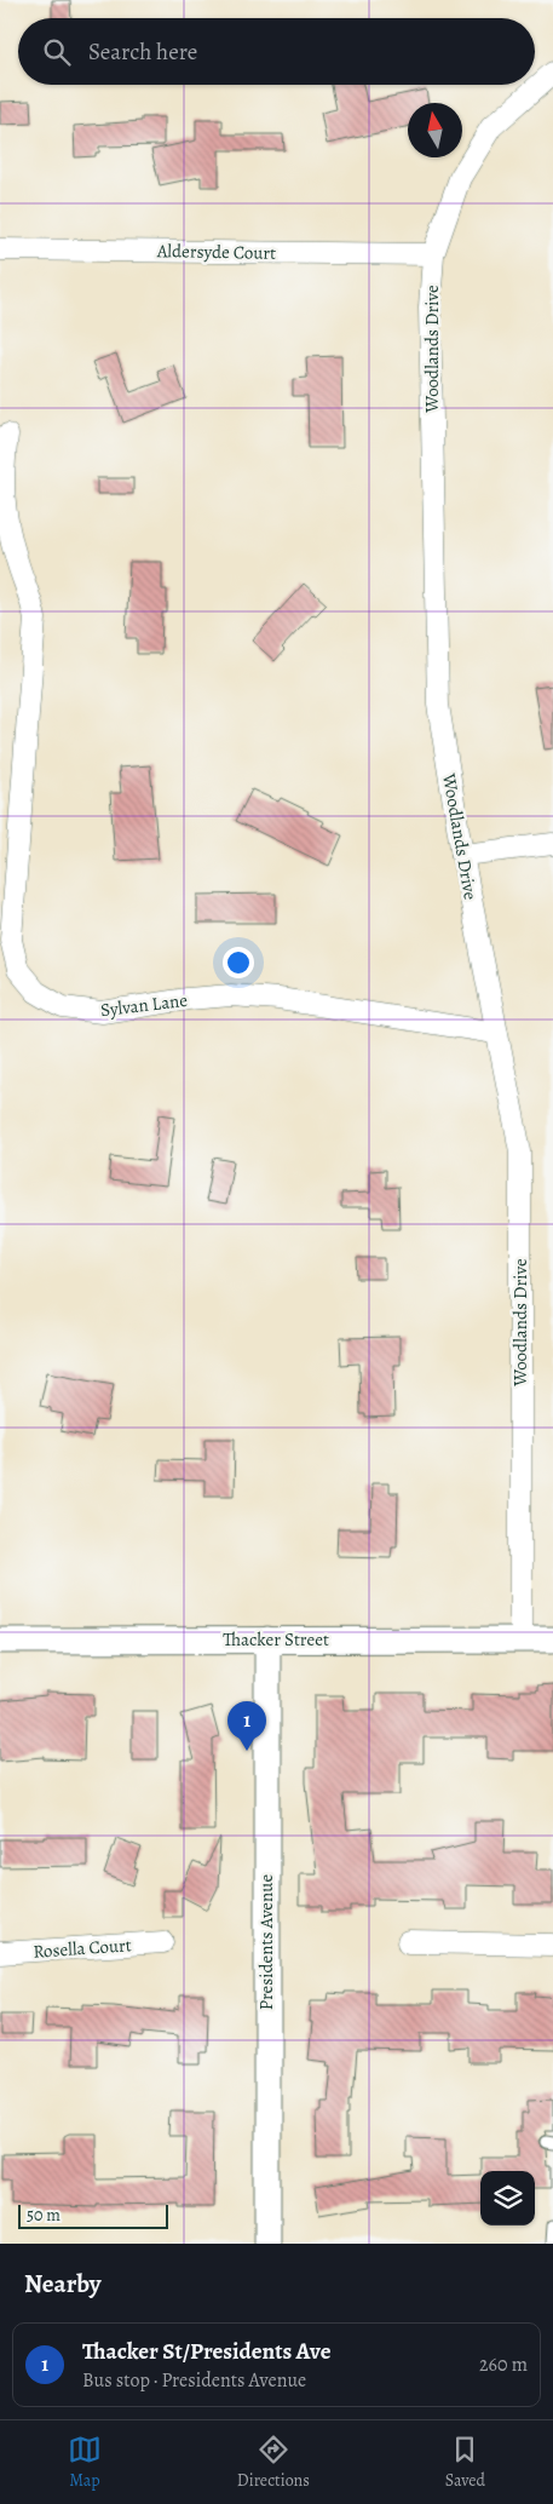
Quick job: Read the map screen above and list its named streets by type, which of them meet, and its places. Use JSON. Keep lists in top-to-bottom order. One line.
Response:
{"streets":{"street":["Aldersyde Court","Woodlands Drive","Sylvan Lane","Thacker Street","Presidents Avenue","Rosella Court"]},"crossings":[["Aldersyde Court","Woodlands Drive"],["Woodlands Drive","Sylvan Lane"],["Woodlands Drive","Thacker Street"],["Thacker Street","Presidents Avenue"]],"scale_bar":"50 m","north":"top","page":{"search":"Search here","pins":"1","scale":"50 m","heading":"Nearby","list":[{"mark":"1","name":"Thacker St/Presidents Ave","note":"Bus stop · Presidents Avenue","value":"260 m"}],"nav":["Map","Directions","Saved"]}}
